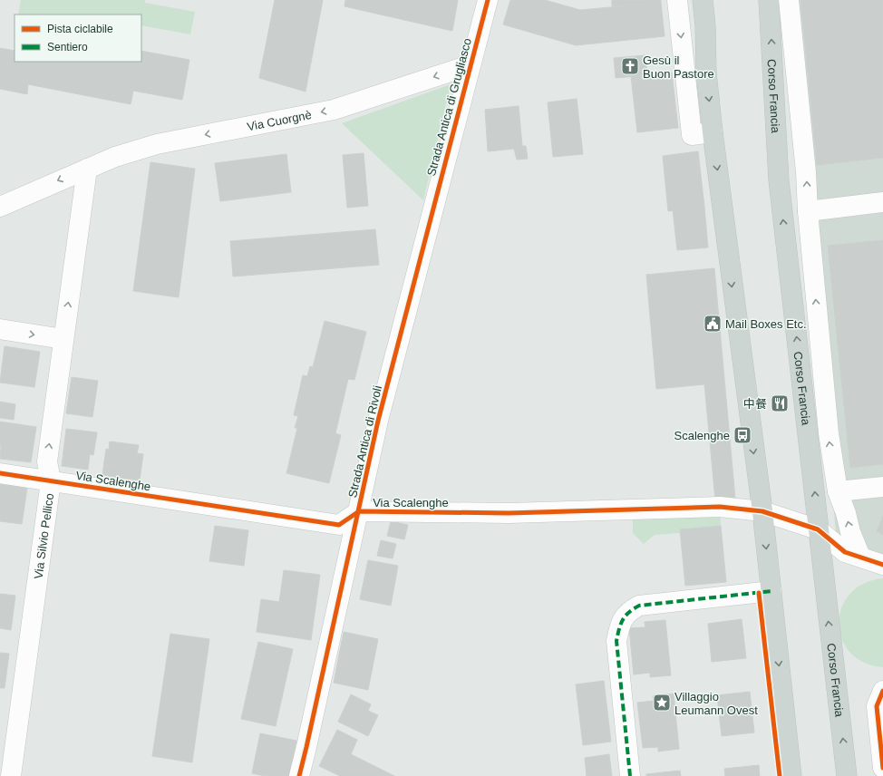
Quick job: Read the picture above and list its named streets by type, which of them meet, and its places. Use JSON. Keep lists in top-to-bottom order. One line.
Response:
{"streets":{"main road":["Corso Francia"],"street":["Strada Antica di Grugliasco","Via Cuorgnè","Strada Antica di Rivoli","Via Scalenghe","Via Silvio Pellico"]},"crossings":[["Corso Francia","Via Scalenghe"],["Strada Antica di Grugliasco","Via Cuorgnè"],["Strada Antica di Grugliasco","Strada Antica di Rivoli"],["Strada Antica di Rivoli","Via Scalenghe"],["Via Scalenghe","Via Silvio Pellico"]],"one_way":["Via Cuorgnè"],"places":{"church":["Gesù il Buon Pastore"],"public building":["Mail Boxes Etc."],"restaurant":["中餐"],"bus stop":["Scalenghe"],"place":["Villaggio Leumann Ovest"]},"legend":["Pista ciclabile","Sentiero"]}
